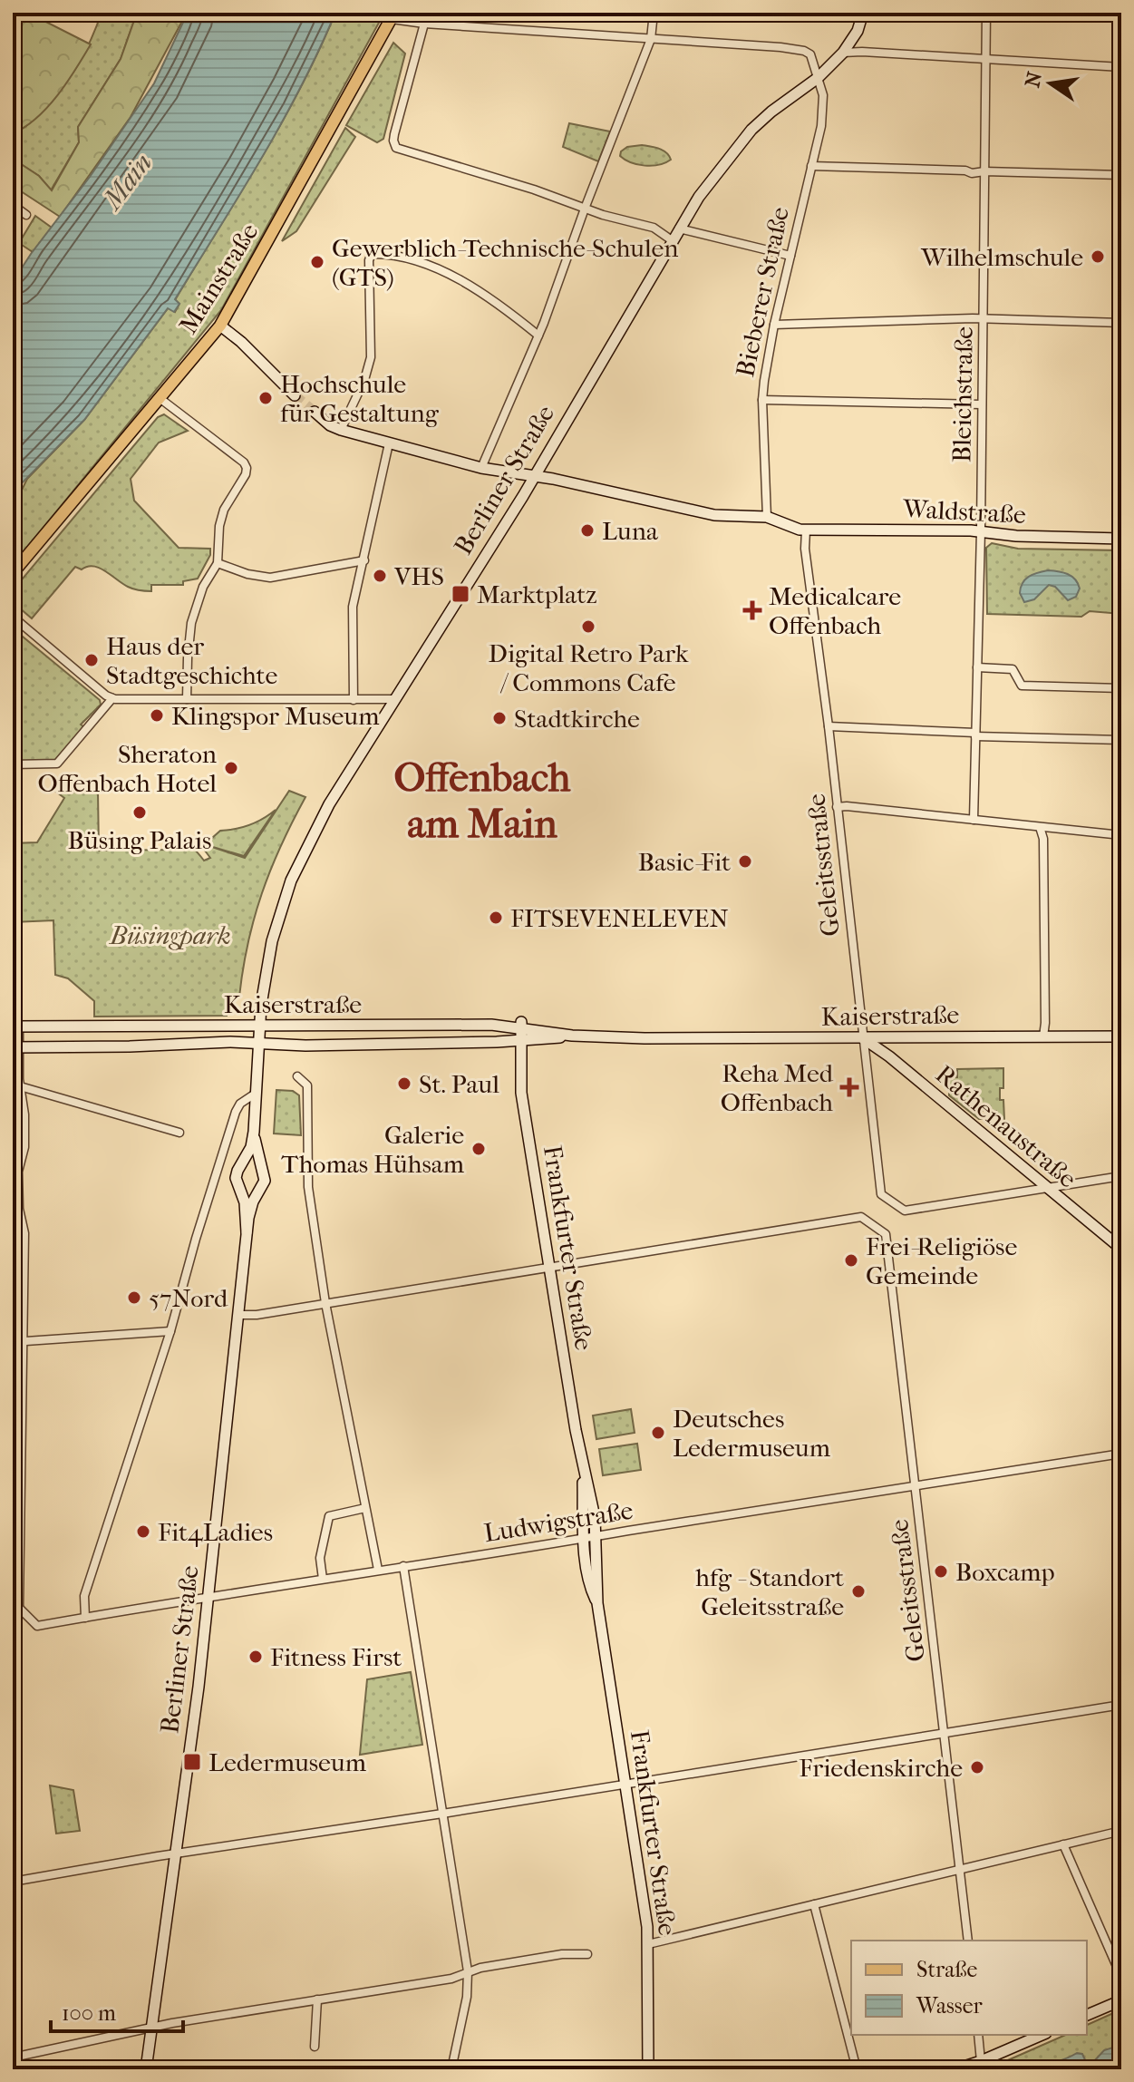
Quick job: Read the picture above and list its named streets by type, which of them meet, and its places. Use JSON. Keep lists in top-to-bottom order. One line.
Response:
{"streets":{"main road":["Mainstraße","Berliner Straße","Waldstraße","Kaiserstraße","Rathenaustraße","Frankfurter Straße"],"street":["Bieberer Straße","Bleichstraße","Geleitsstraße","Ludwigstraße"]},"crossings":[["Bieberer Straße","Berliner Straße"],["Bleichstraße","Waldstraße"],["Berliner Straße","Kaiserstraße"],["Berliner Straße","Ludwigstraße"],["Waldstraße","Geleitsstraße"],["Geleitsstraße","Kaiserstraße"],["Geleitsstraße","Rathenaustraße"],["Geleitsstraße","Frankfurter Straße"],["Geleitsstraße","Ludwigstraße"],["Kaiserstraße","Rathenaustraße"],["Kaiserstraße","Frankfurter Straße"],["Frankfurter Straße","Ludwigstraße"]],"districts":["Offenbach am Main"],"water":["Main"],"parks":["Büsingpark"],"places":{"other":["Wilhelmschule","Gewerblich-Technische-Schulen (GTS)","Hochschule für Gestaltung","Luna","VHS","Digital Retro Park / Commons Cafe","Haus der Stadtgeschichte","Klingspor Museum","Stadtkirche","Sheraton Offenbach Hotel","Büsing Palais","Basic-Fit","FITSEVENELEVEN","St. Paul","Galerie Thomas Hühsam","Frei-Religiöse Gemeinde","57Nord","Deutsches Ledermuseum","Fit4Ladies","Boxcamp","hfg - Standort Geleitsstraße","Fitness First","Friedenskirche"],"transit":["Marktplatz","Ledermuseum"],"health":["Medicalcare Offenbach","Reha Med Offenbach"]},"legend":["Straße","Wasser"],"scale_bar":"100 m","north":"left"}
